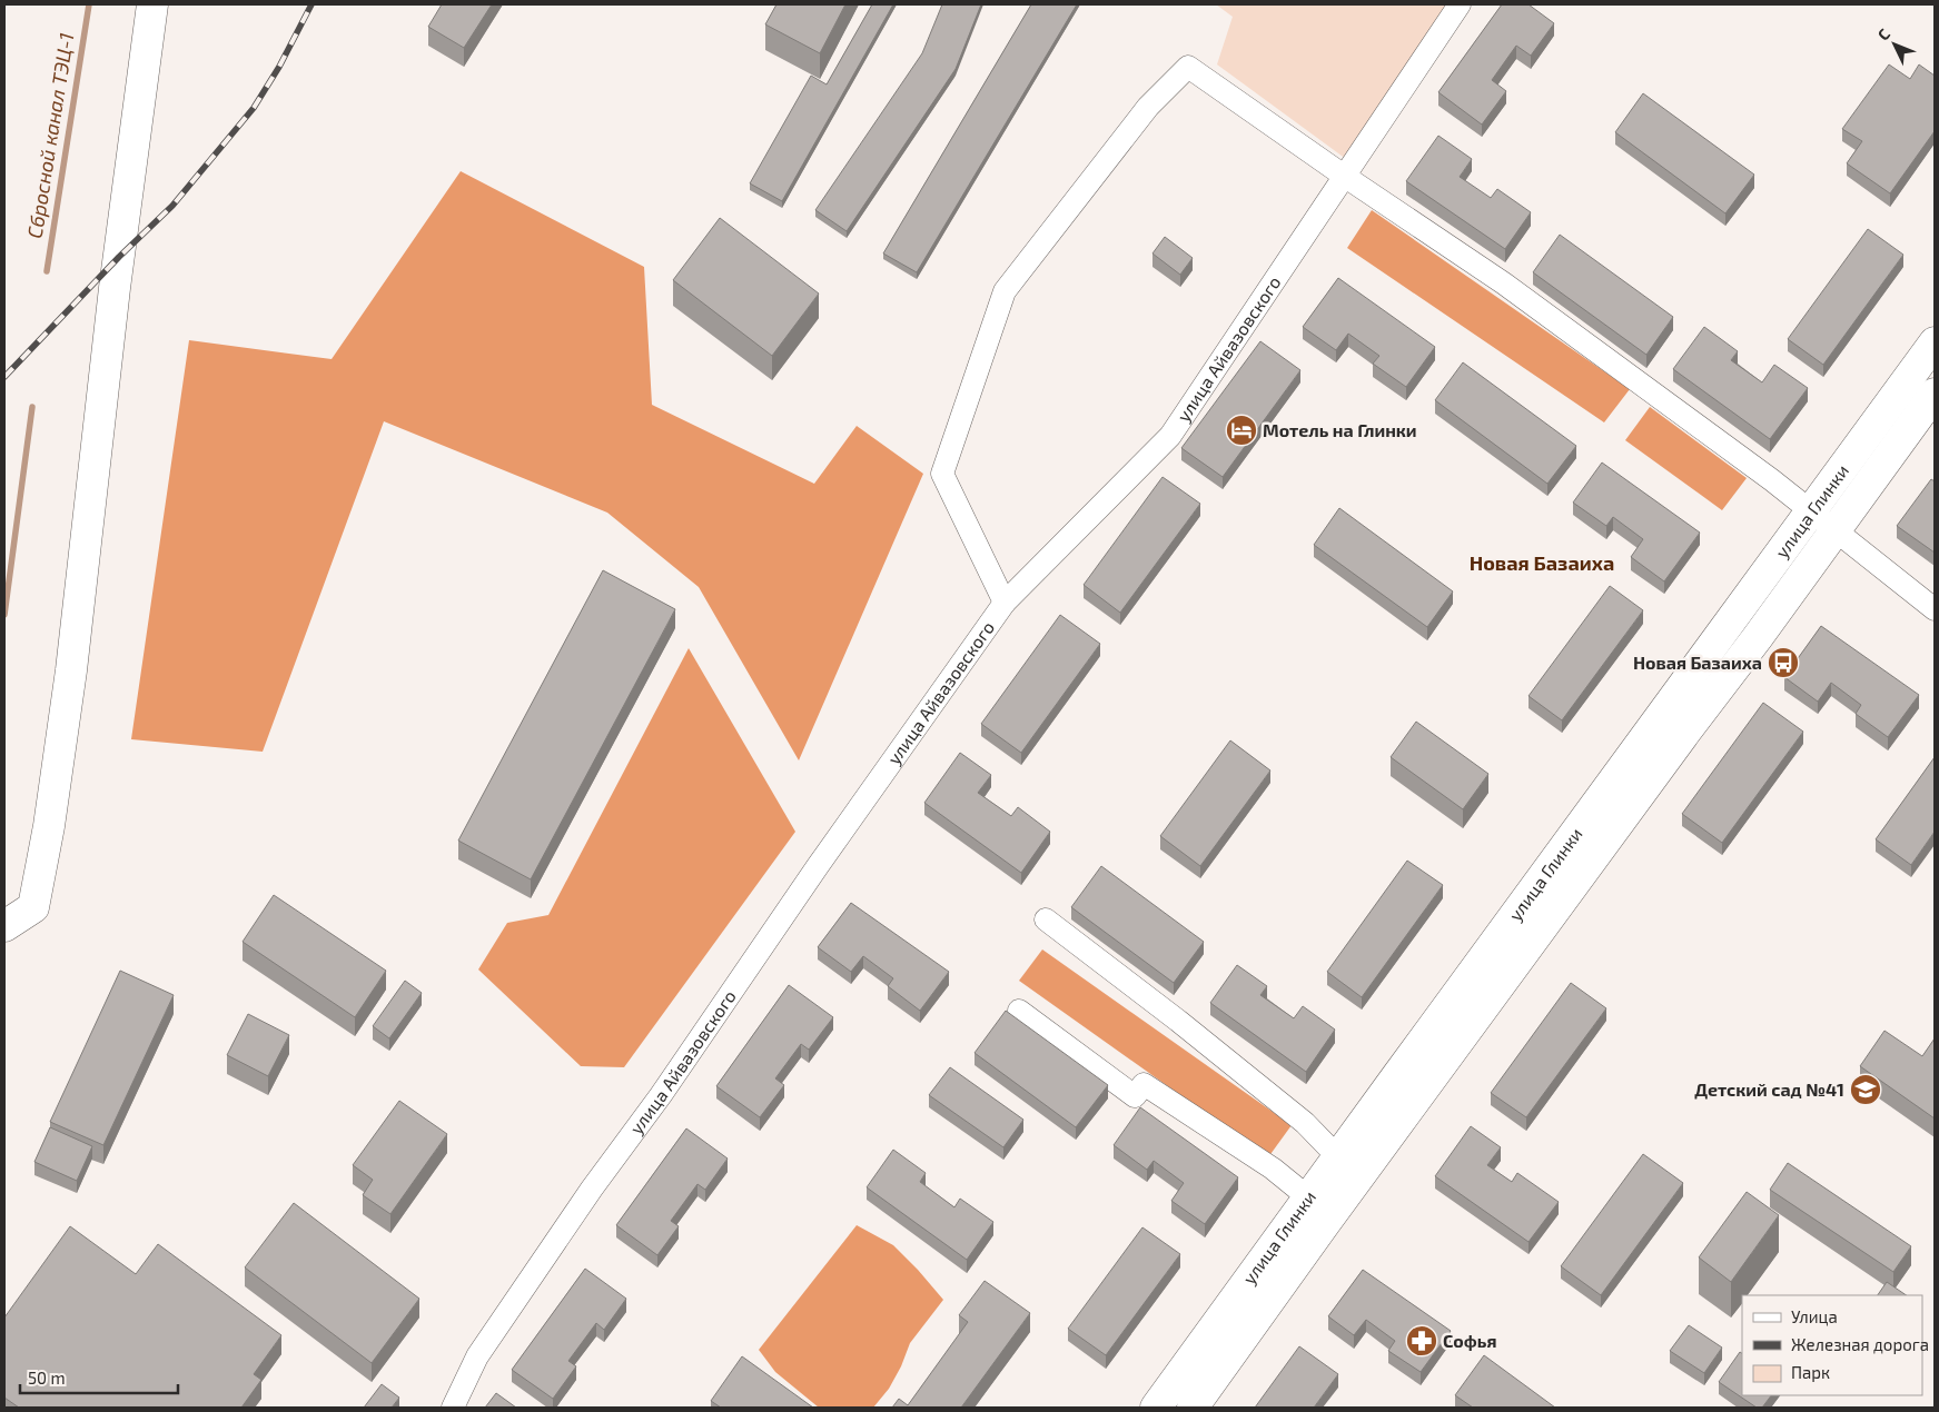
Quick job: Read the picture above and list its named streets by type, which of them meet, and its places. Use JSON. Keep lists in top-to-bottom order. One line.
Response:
{"streets":{"main road":["улица Глинки"],"street":["улица Айвазовского"]},"districts":["Новая Базаиха"],"water":["Сбросной канал ТЭЦ-1"],"places":{"hotel":["Мотель на Глинки"],"bus stop":["Новая Базаиха"],"school or university":["Детский сад №41"],"pharmacy":["Софья"]},"legend":["Улица","Железная дорога","Парк"],"scale_bar":"50 m","north":"top left"}
